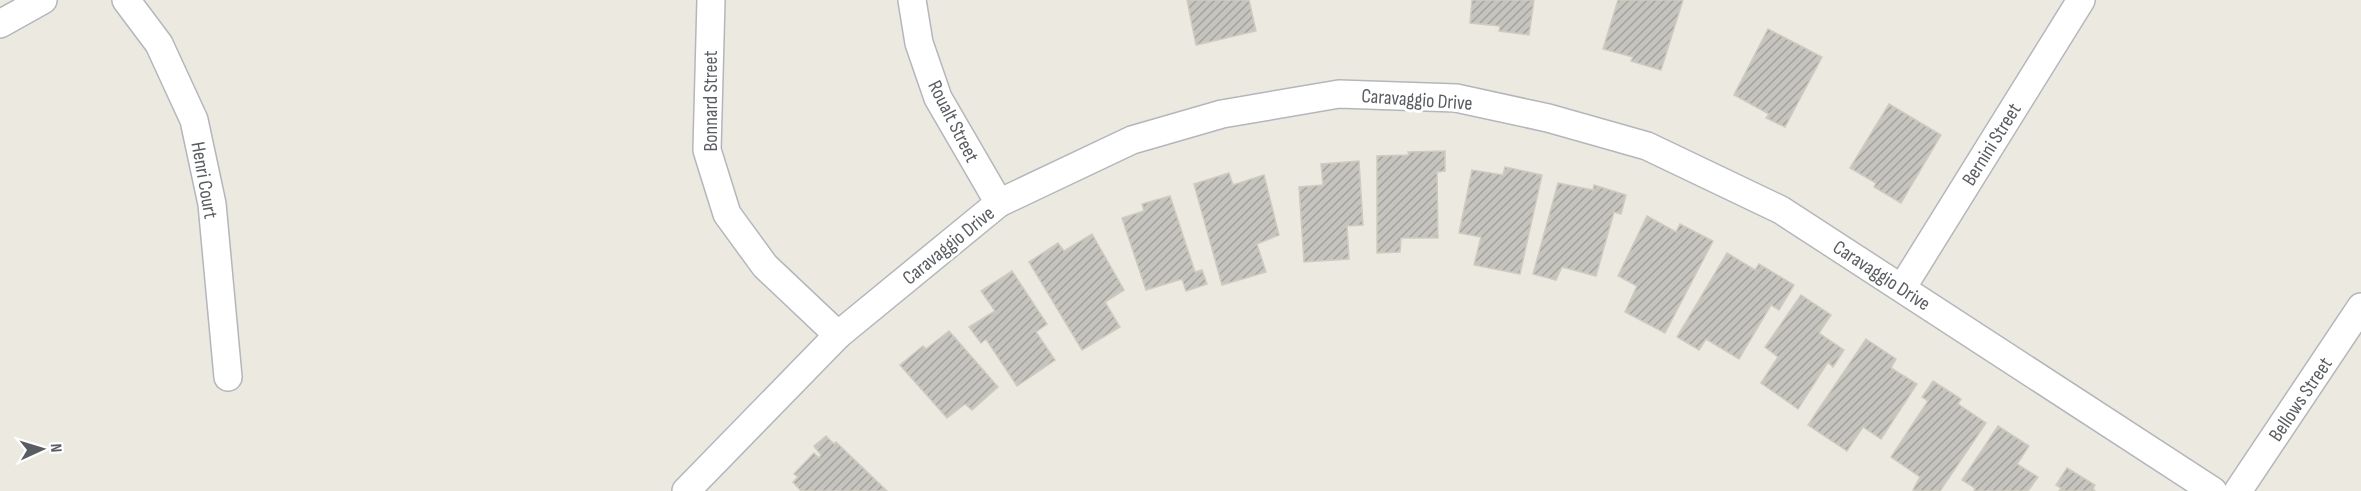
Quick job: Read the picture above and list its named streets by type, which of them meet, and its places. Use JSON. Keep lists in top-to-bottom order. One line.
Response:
{"streets":{"street":["Caravaggio Drive","Bonnard Street","Roualt Street","Bernini Street","Henri Court","Bellows Street"]},"crossings":[["Caravaggio Drive","Bonnard Street"],["Caravaggio Drive","Roualt Street"],["Caravaggio Drive","Bernini Street"]],"north":"right"}
